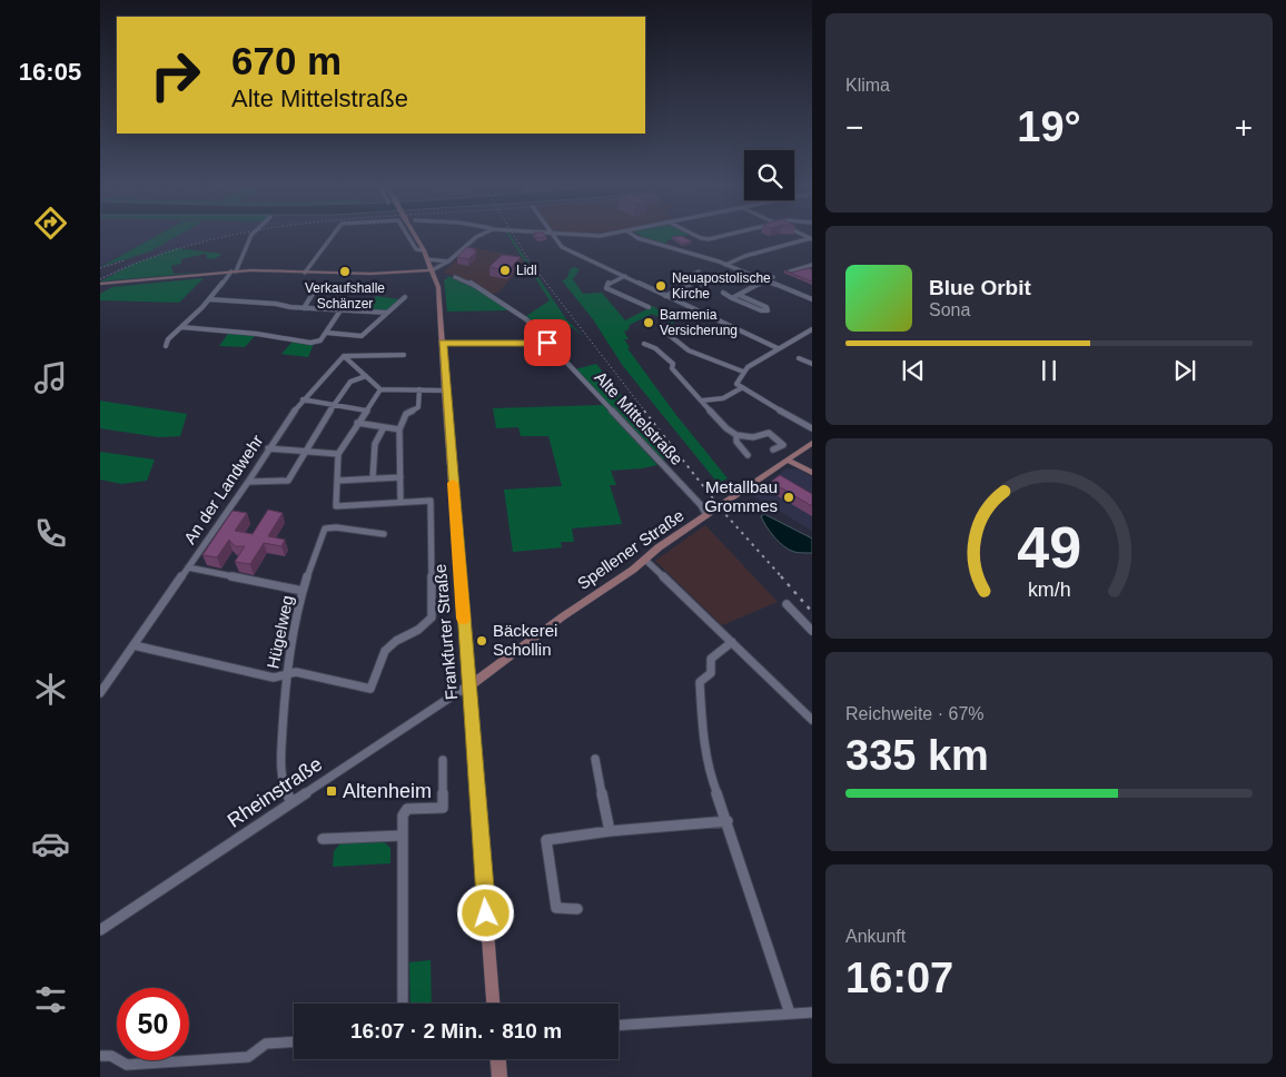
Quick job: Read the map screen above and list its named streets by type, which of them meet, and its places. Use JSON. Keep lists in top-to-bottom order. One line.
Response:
{"streets":{"main road":["Spellener Straße","Frankfurter Straße"],"street":["Alte Mittelstraße","An der Landwehr","Hügelweg","Rheinstraße"]},"crossings":[["Alte Mittelstraße","Spellener Straße"],["Spellener Straße","Frankfurter Straße"],["Spellener Straße","Rheinstraße"],["Hügelweg","Rheinstraße"],["Frankfurter Straße","Rheinstraße"]],"places":{"other":["Lidl","Verkaufshalle Schänzer","Neuapostolische Kirche","Barmenia Versicherung","Metallbau Grommes","Bäckerei Schollin"],"transit":["Altenheim"]},"page":{"tabs":"16:05","tile":["Klima",["Reichweite · 67%","335 km"],["Ankunft","16:07"]],"turn":["670 m","Alte Mittelstraße"],"heat":["−","19°","+"],"song":["Blue Orbit","Sona"],"limit":"50","trip":"16:07 · 2 Min. · 810 m","gauge":["49","km/h"]}}
